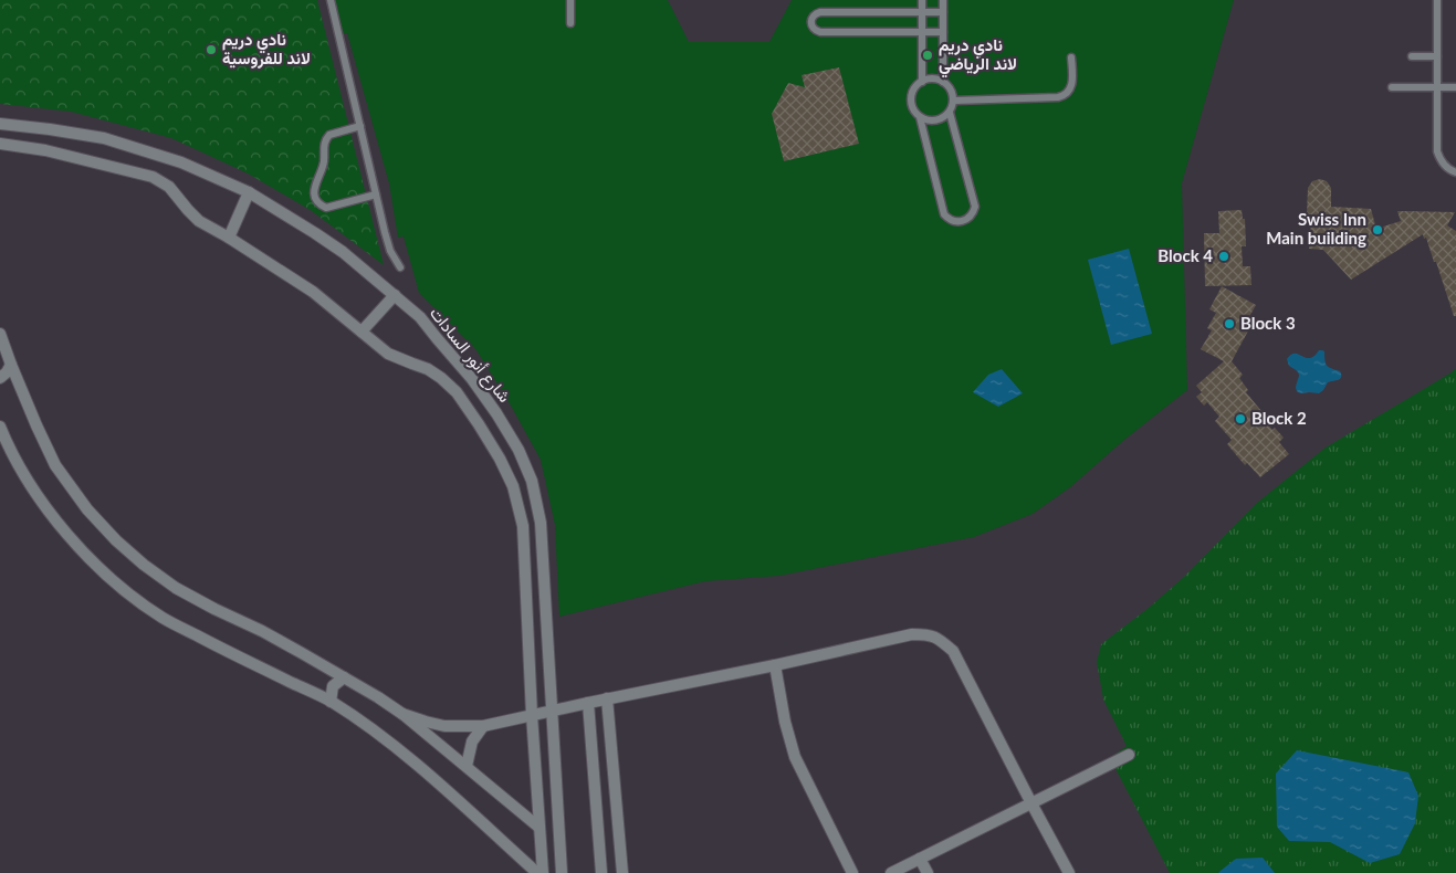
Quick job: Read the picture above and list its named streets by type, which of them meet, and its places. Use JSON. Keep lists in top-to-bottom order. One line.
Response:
{"streets":{"street":["شارع أنور السادات"]},"places":["نادي دريم لاند للفروسية","نادي دريم لاند الرياضي","Swiss Inn Main building","Block 4","Block 3","Block 2"]}
